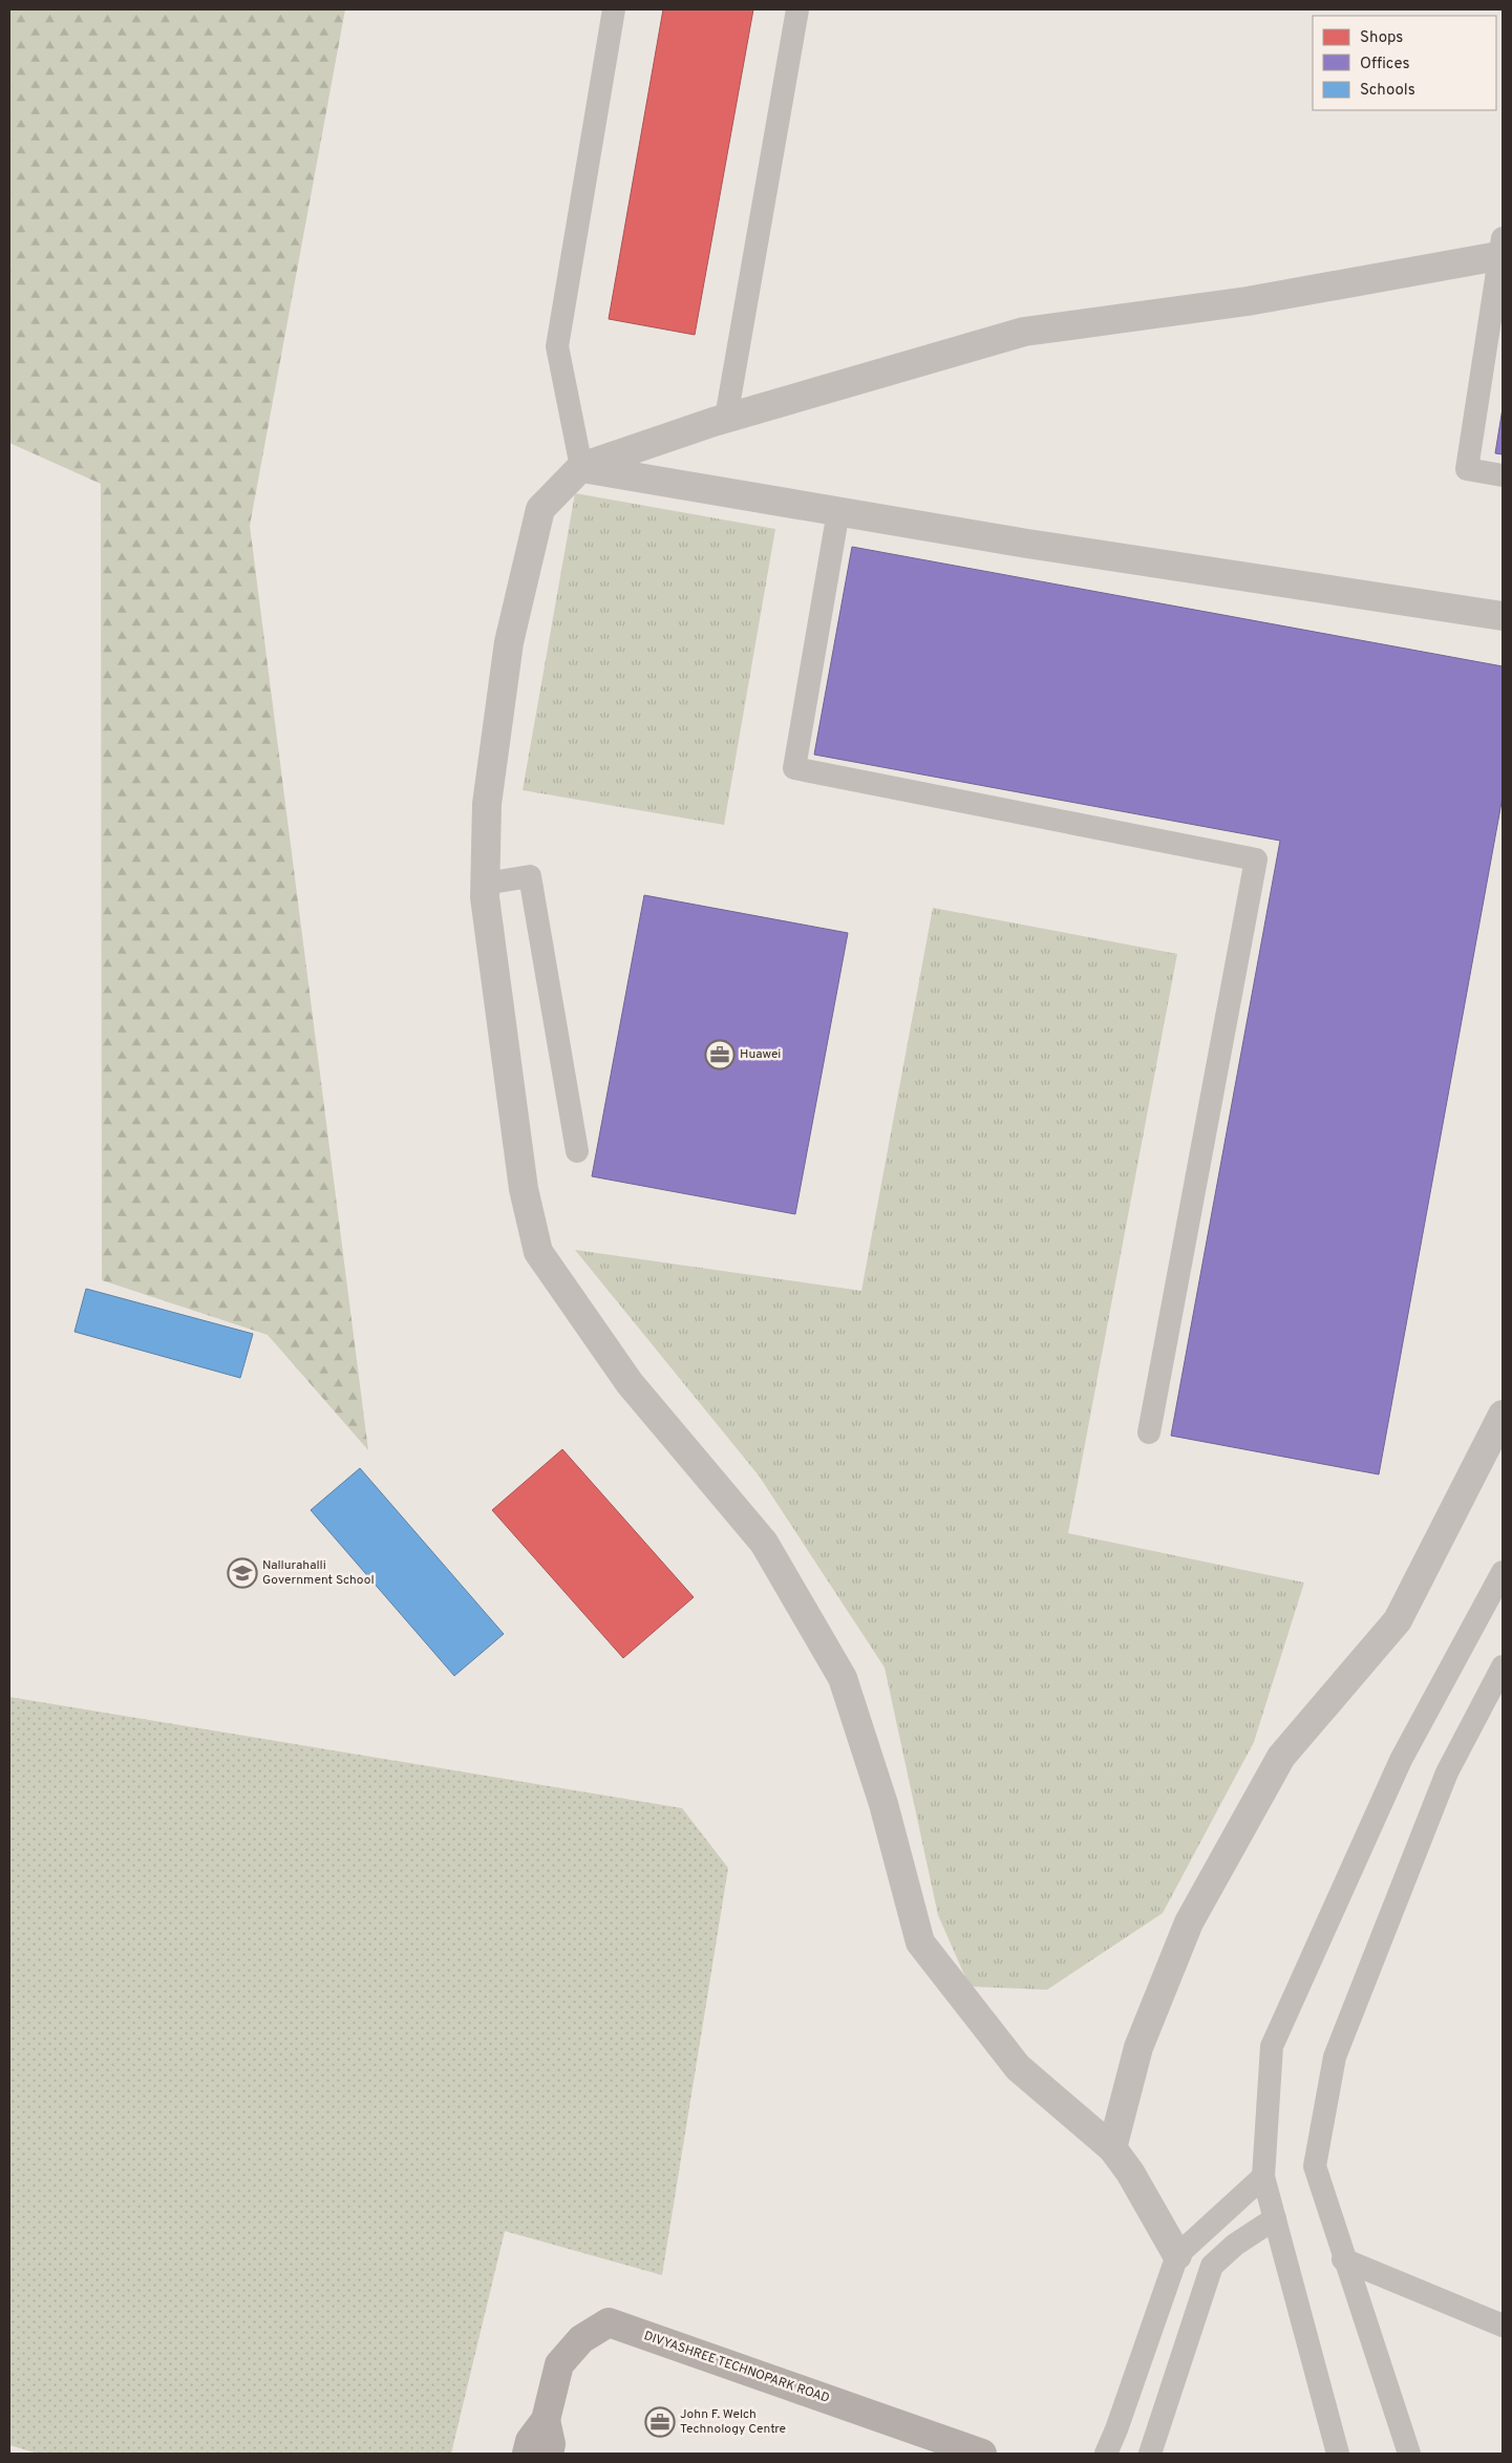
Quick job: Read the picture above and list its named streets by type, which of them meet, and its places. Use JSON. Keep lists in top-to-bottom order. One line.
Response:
{"streets":{"street":["DIVYASHREE TECHNOPARK ROAD"]},"places":{"office":["Huawei","John F. Welch Technology Centre"],"school or university":["Nallurahalli Government School"]},"legend":["Shops","Offices","Schools"]}
